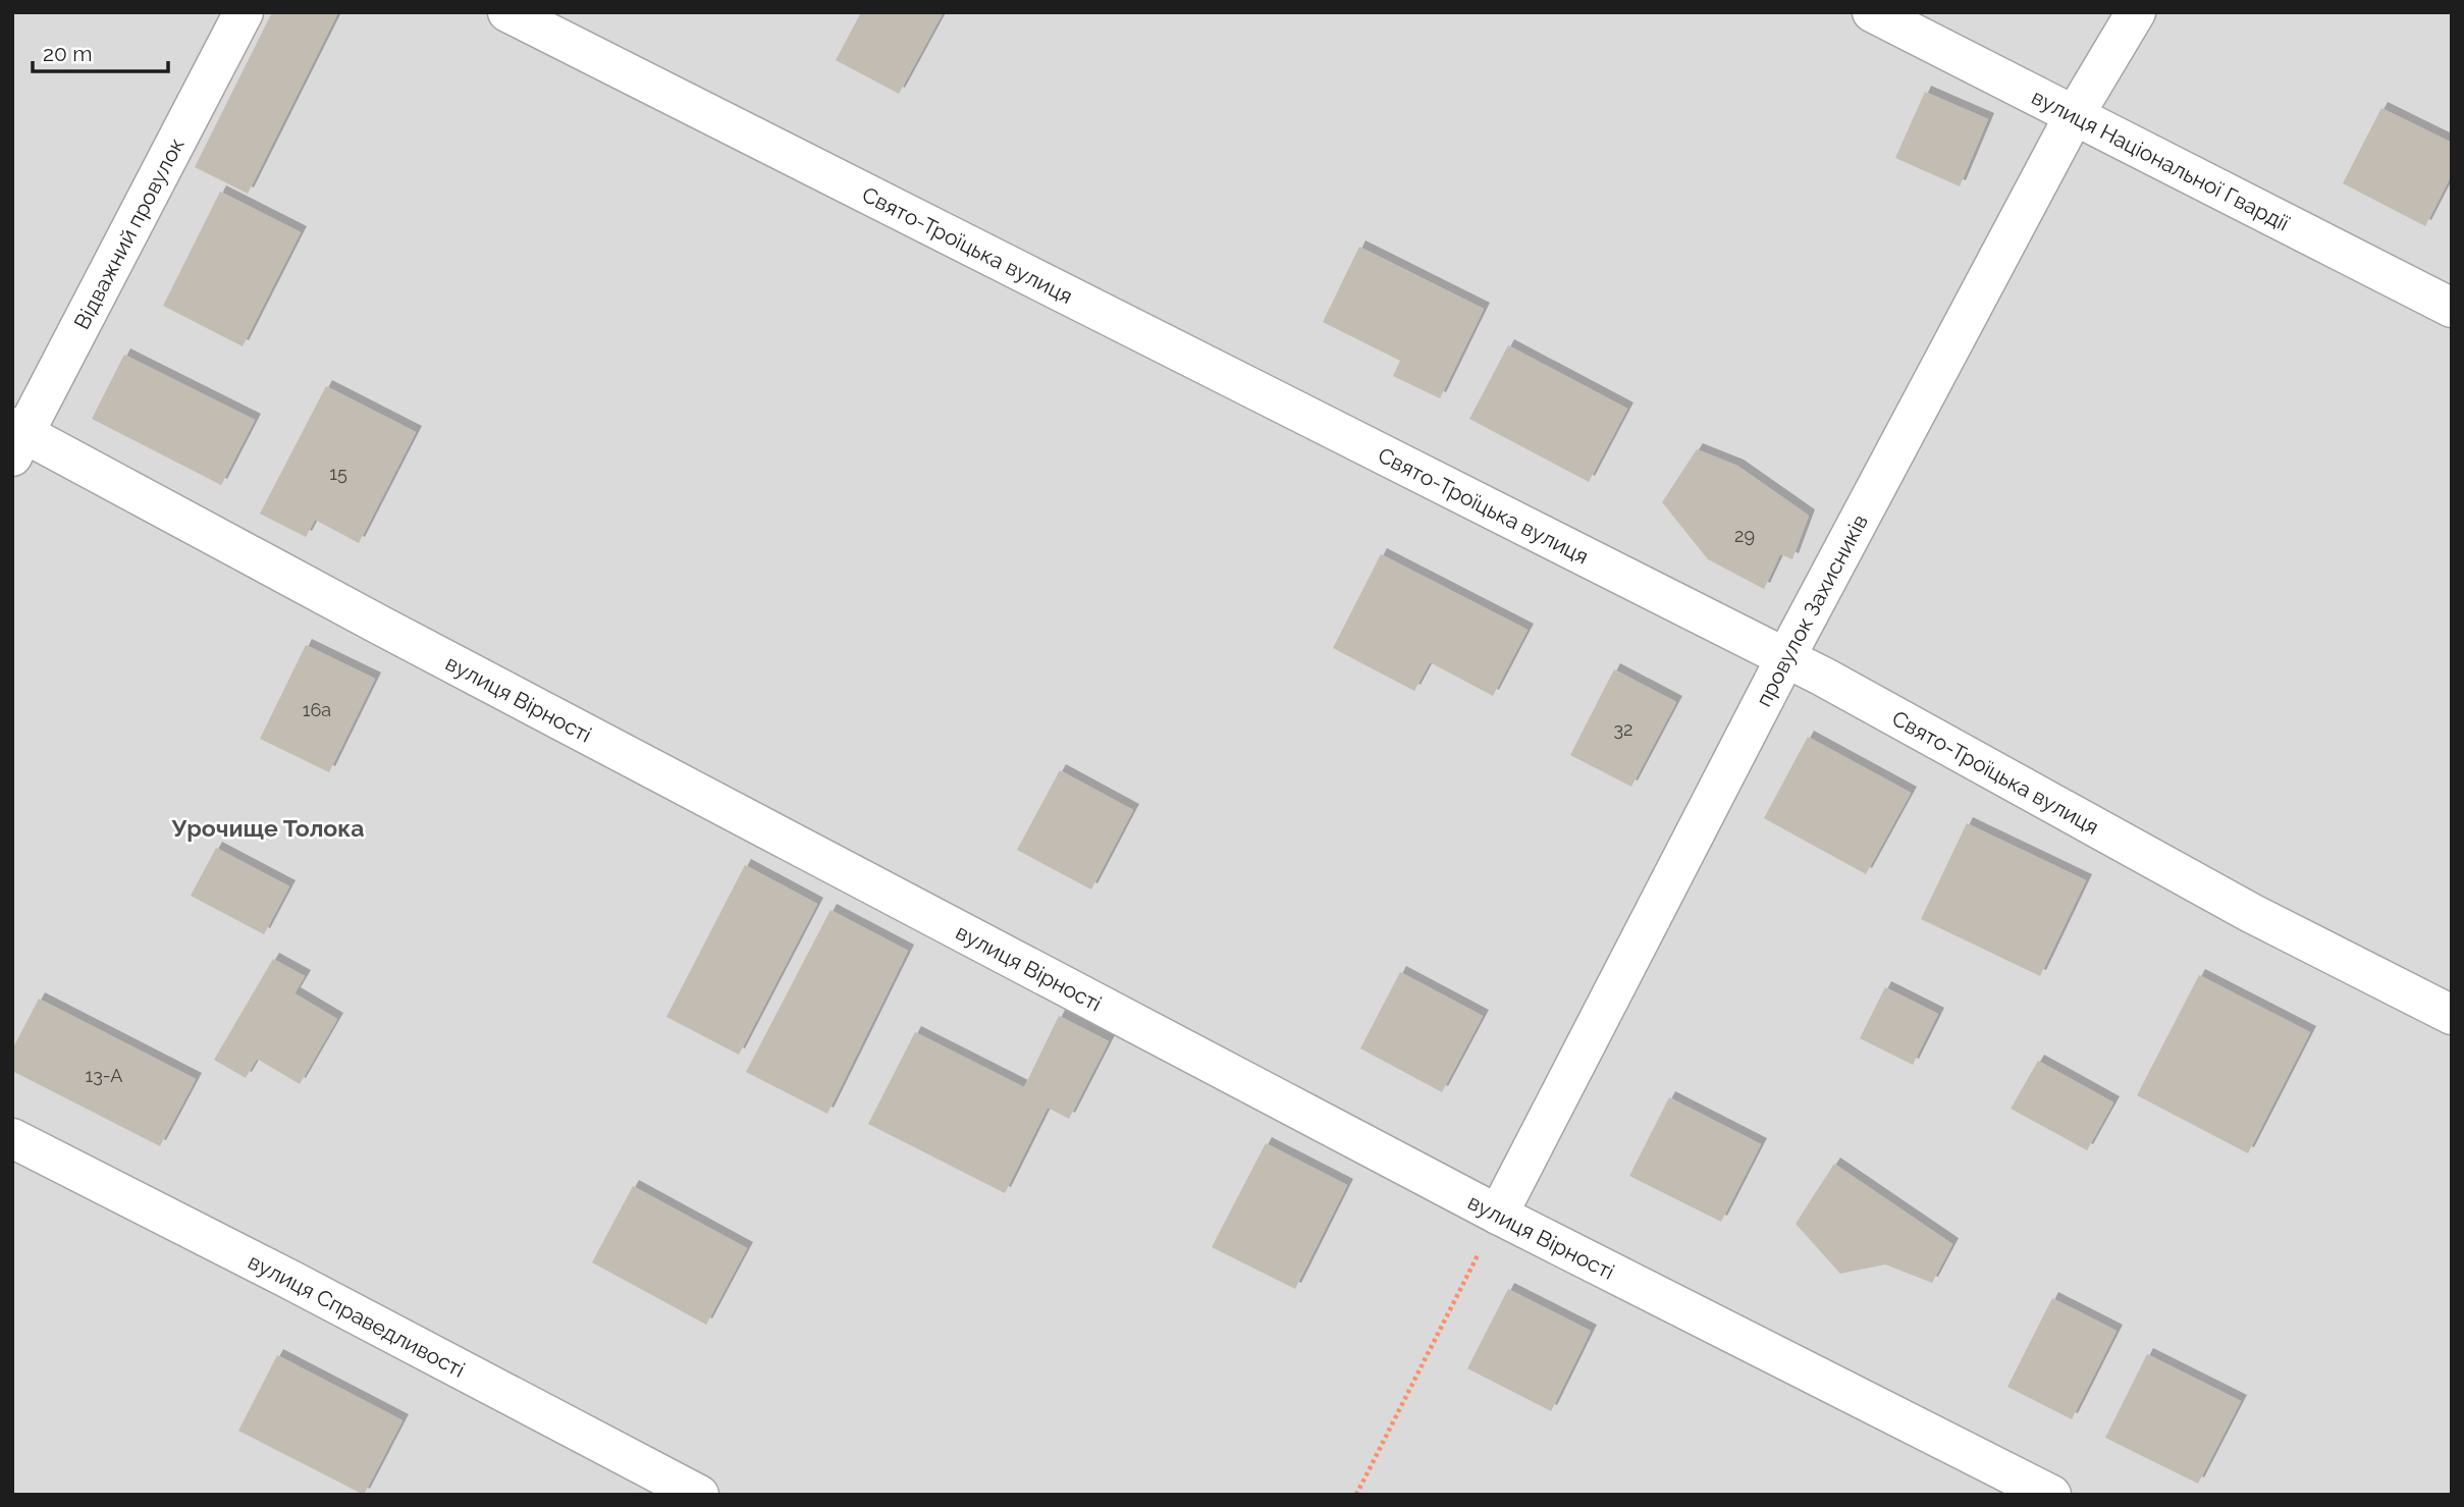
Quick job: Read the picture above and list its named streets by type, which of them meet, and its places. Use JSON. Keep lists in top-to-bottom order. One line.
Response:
{"streets":{"street":["вулиця Національної Гвардії","Відважний провулок","Свято-Троїцька вулиця","провулок Захисників","вулиця Вірності","вулиця Справедливості"]},"crossings":[["вулиця Національної Гвардії","провулок Захисників"],["Відважний провулок","вулиця Вірності"],["Свято-Троїцька вулиця","провулок Захисників"],["провулок Захисників","вулиця Вірності"]],"districts":["Урочище Толока"],"house_numbers":["15","29","16а","32","13-А"],"scale_bar":"20 m"}
